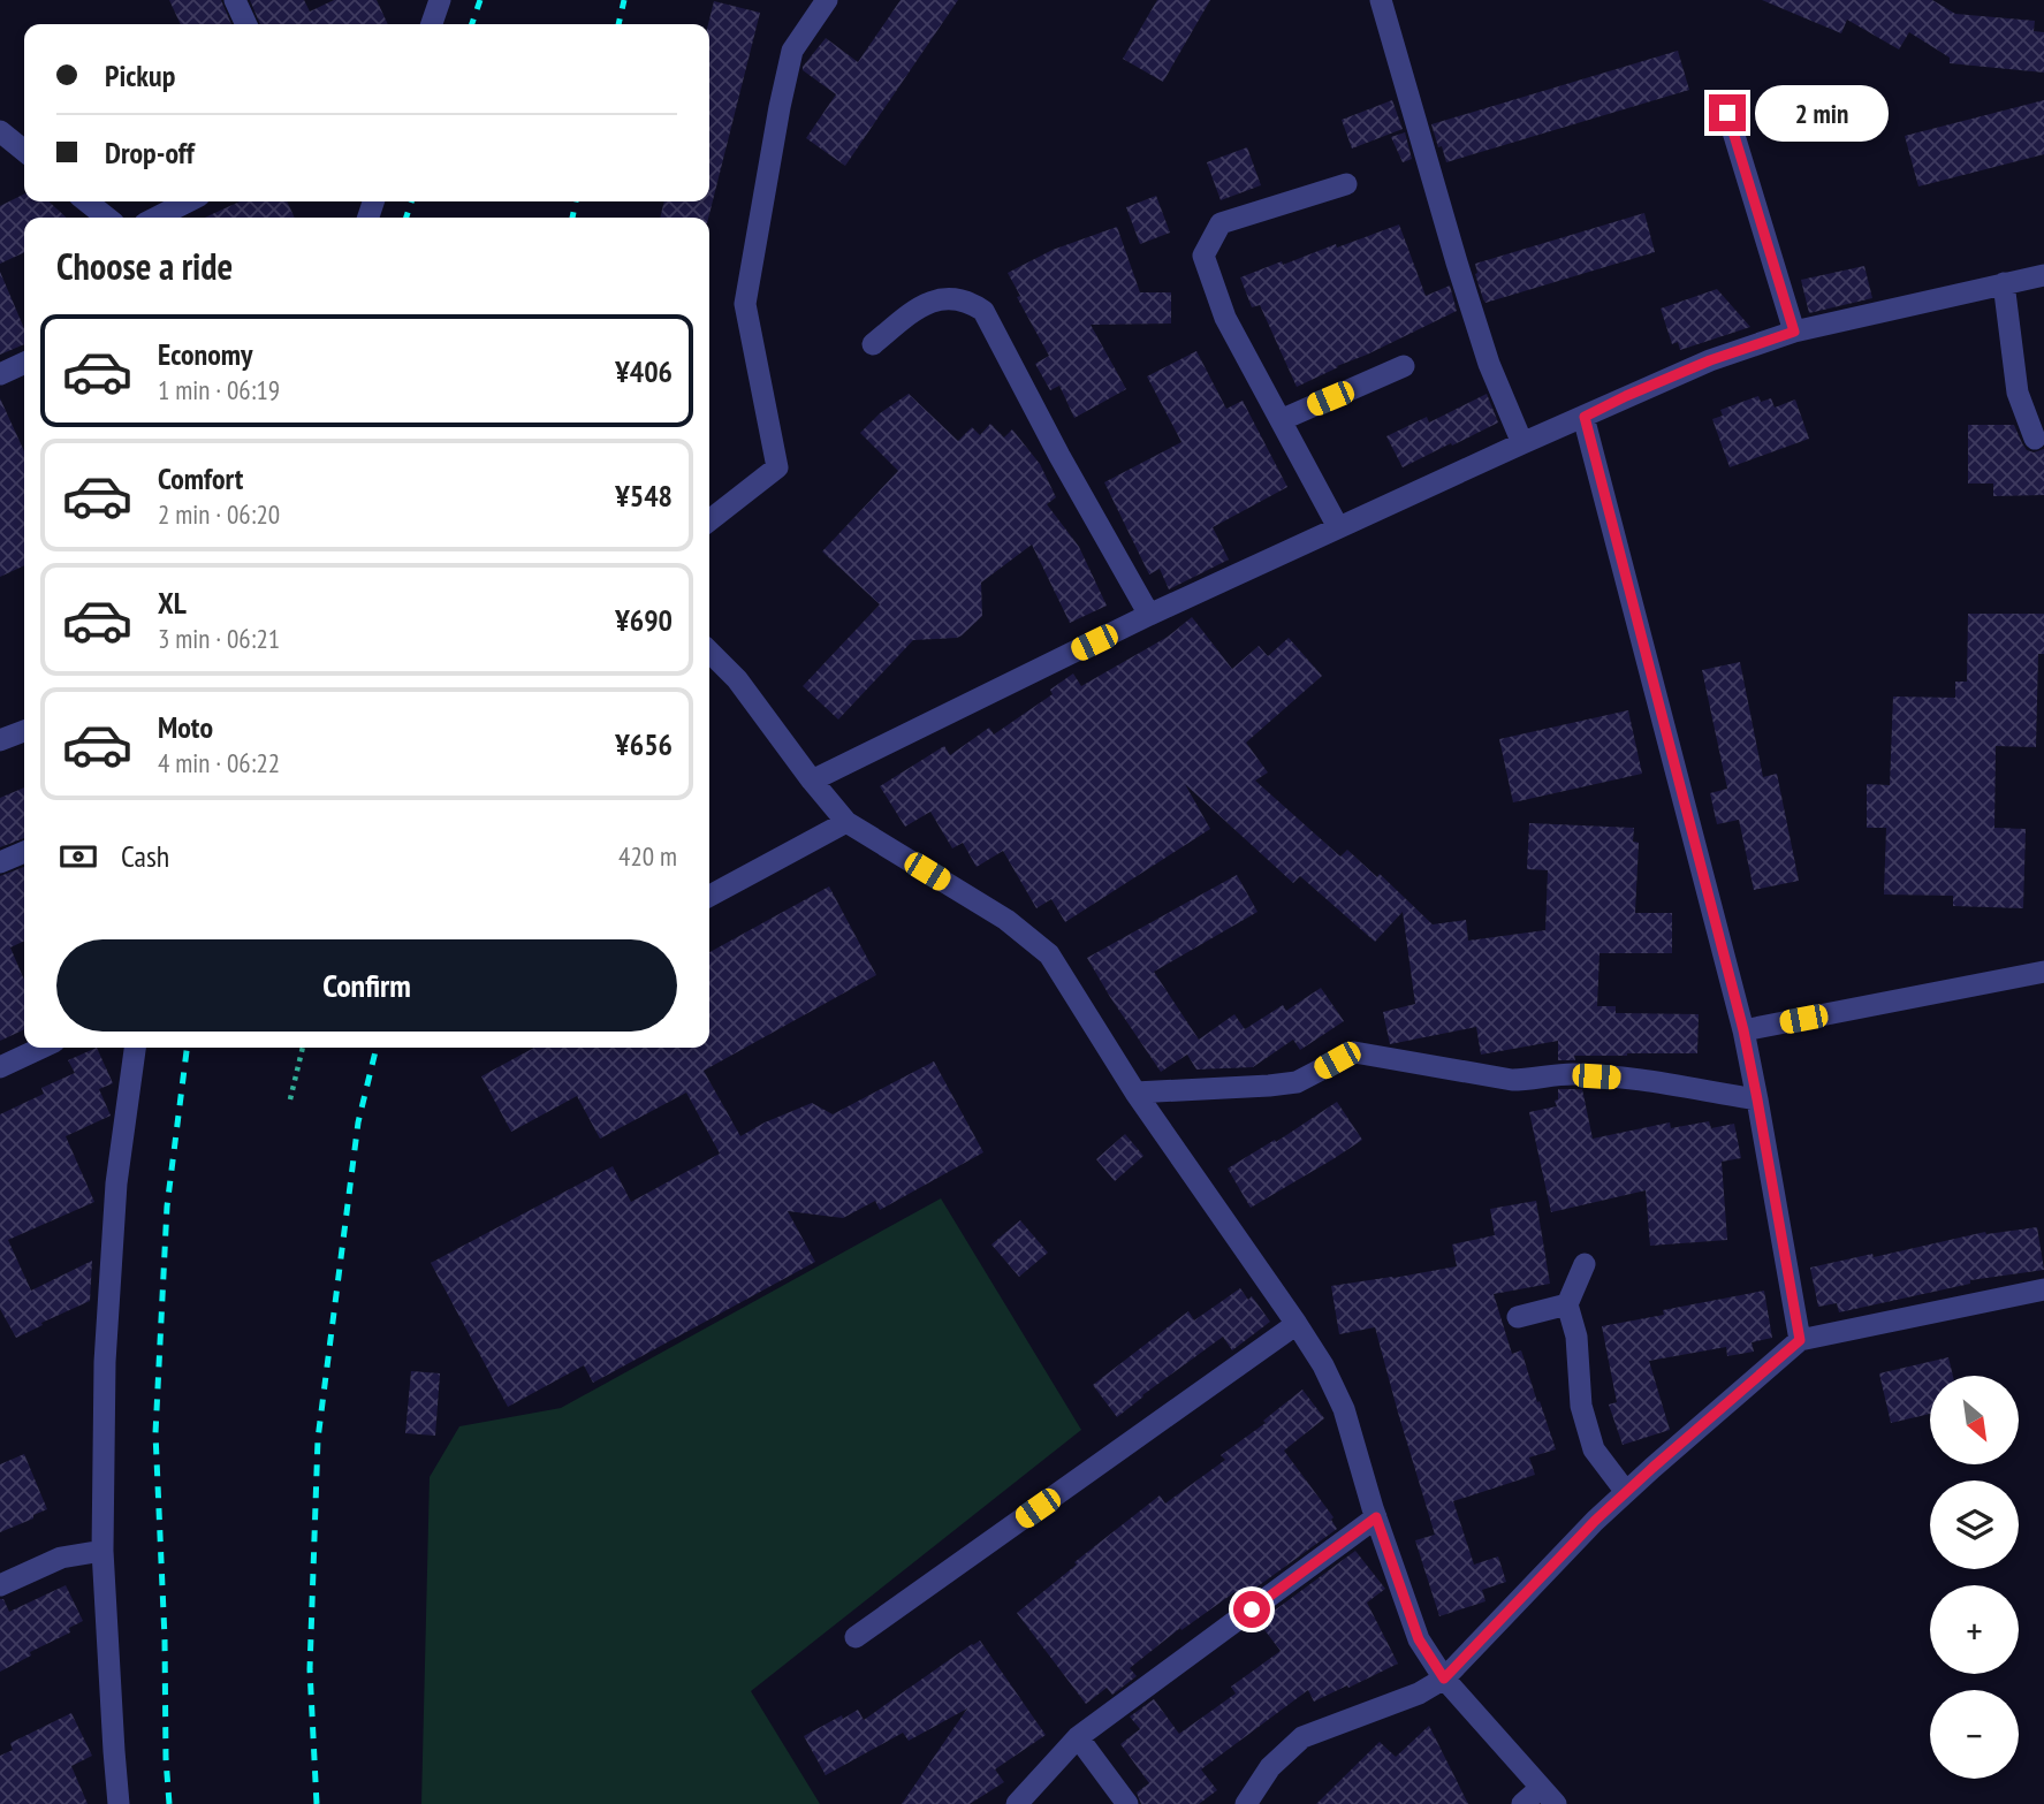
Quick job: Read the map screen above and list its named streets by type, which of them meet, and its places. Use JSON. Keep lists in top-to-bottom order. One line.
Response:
{"north":"bottom right","page":{"banner":["Pickup","Drop-off"],"bubble":"2 min","heading":"Choose a ride","list":[{"name":"Economy","note":"1 min · 06:19","value":"¥406"},{"name":"Comfort","note":"2 min · 06:20","value":"¥548"},{"name":"XL","note":"3 min · 06:21","value":"¥690"},{"name":"Moto","note":"4 min · 06:22","value":"¥656"}],"pay":["Cash","420 m"],"buttons":"Confirm","map_buttons":["+","−"]}}
